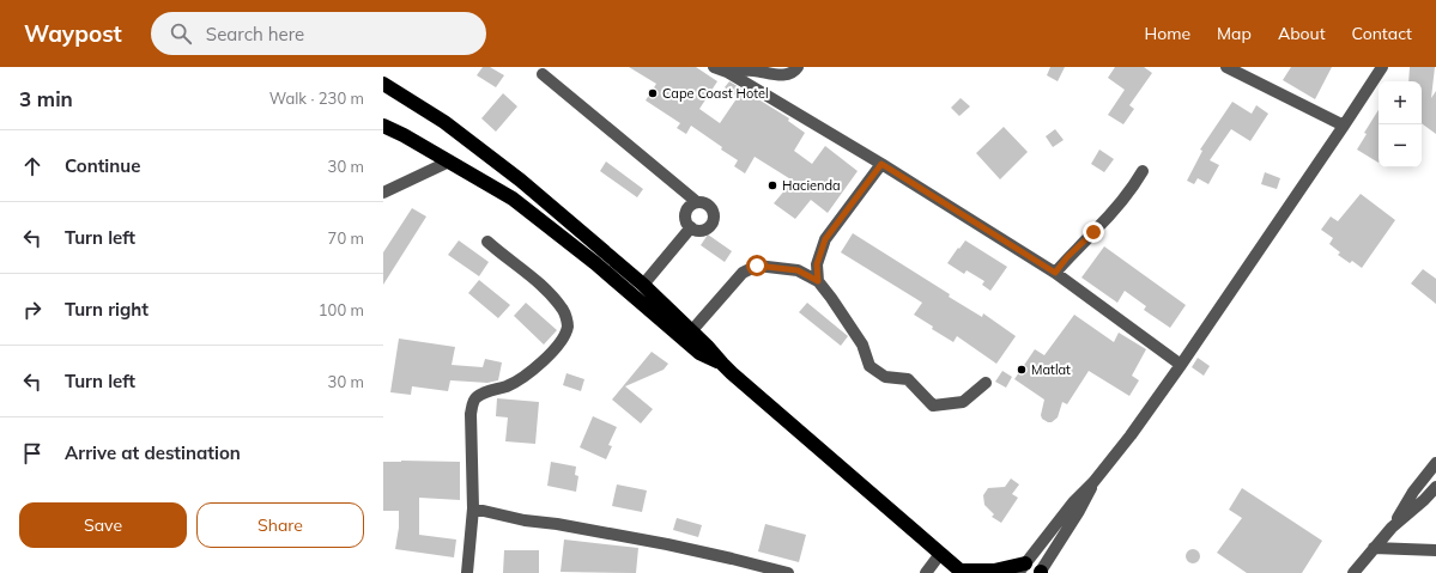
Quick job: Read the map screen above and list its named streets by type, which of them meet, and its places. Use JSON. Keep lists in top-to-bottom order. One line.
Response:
{"places":["Cape Coast Hotel","Hacienda","Matlat"],"page":{"header":"Waypost","search":"Search here","nav":["Home","Map","About","Contact"],"heading":["3 min","Walk · 230 m"],"map_buttons":["+","−"],"list":[["Continue","30 m"],["Turn left","70 m"],["Turn right","100 m"],["Turn left","30 m"],"Arrive at destination"],"buttons":["Save","Share"]}}
